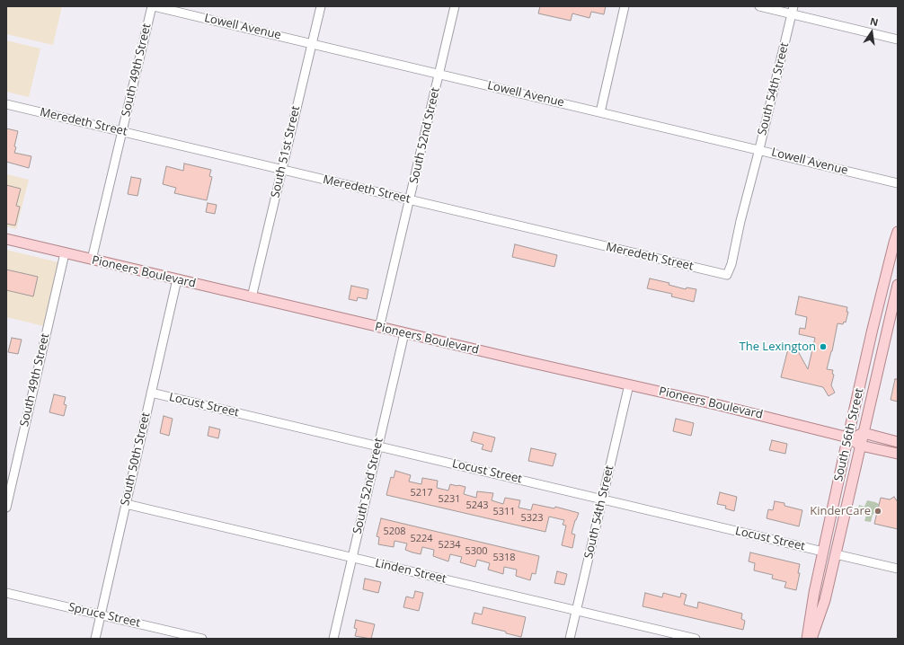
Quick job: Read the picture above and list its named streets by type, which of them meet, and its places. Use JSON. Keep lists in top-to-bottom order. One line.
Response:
{"streets":{"main road":["Pioneers Boulevard","South 56th Street"],"street":["Lowell Avenue","South 49th Street","South 54th Street","Meredeth Street","South 52nd Street","South 51st Street","Locust Street","South 50th Street","Linden Street","Spruce Street"]},"crossings":[["Lowell Avenue","South 49th Street"],["Lowell Avenue","South 54th Street"],["Lowell Avenue","South 52nd Street"],["Lowell Avenue","South 51st Street"],["South 49th Street","Meredeth Street"],["South 49th Street","Pioneers Boulevard"],["South 54th Street","Meredeth Street"],["South 54th Street","Pioneers Boulevard"],["South 54th Street","Locust Street"],["South 54th Street","Linden Street"],["Meredeth Street","South 52nd Street"],["Meredeth Street","South 51st Street"],["South 52nd Street","Pioneers Boulevard"],["South 52nd Street","Locust Street"],["South 52nd Street","Linden Street"],["South 51st Street","Pioneers Boulevard"],["Pioneers Boulevard","South 56th Street"],["Pioneers Boulevard","South 50th Street"],["Locust Street","South 56th Street"],["Locust Street","South 50th Street"],["South 50th Street","Linden Street"],["South 50th Street","Spruce Street"]],"places":["The Lexington","KinderCare"],"house_numbers":["5217","5231","5243","5311","5323","5208","5224","5234","5300","5318"],"north":"top"}
